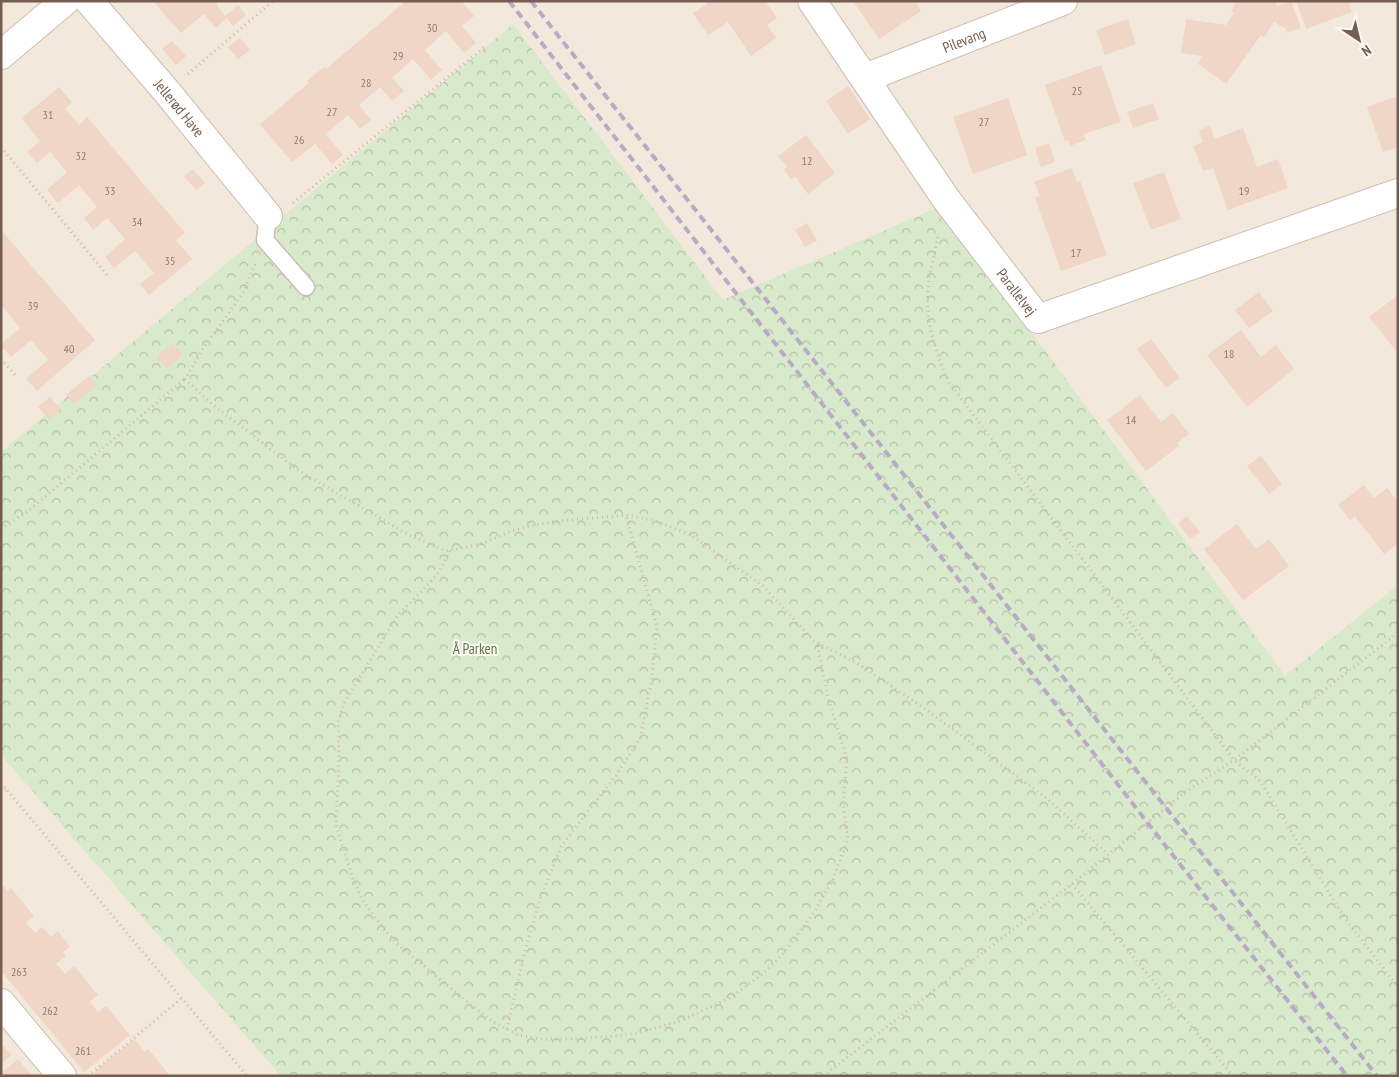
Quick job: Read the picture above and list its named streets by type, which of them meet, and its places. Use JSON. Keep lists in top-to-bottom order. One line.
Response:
{"streets":{"street":["Pilevang","Jellerød Have","Parallelvej"]},"crossings":[["Pilevang","Parallelvej"]],"parks":["Å Parken"],"house_numbers":["30","29","28","25","27","31","27","26","32","12","33","19","34","17","35","39","40","18","14","263","262","261"],"north":"bottom right"}
